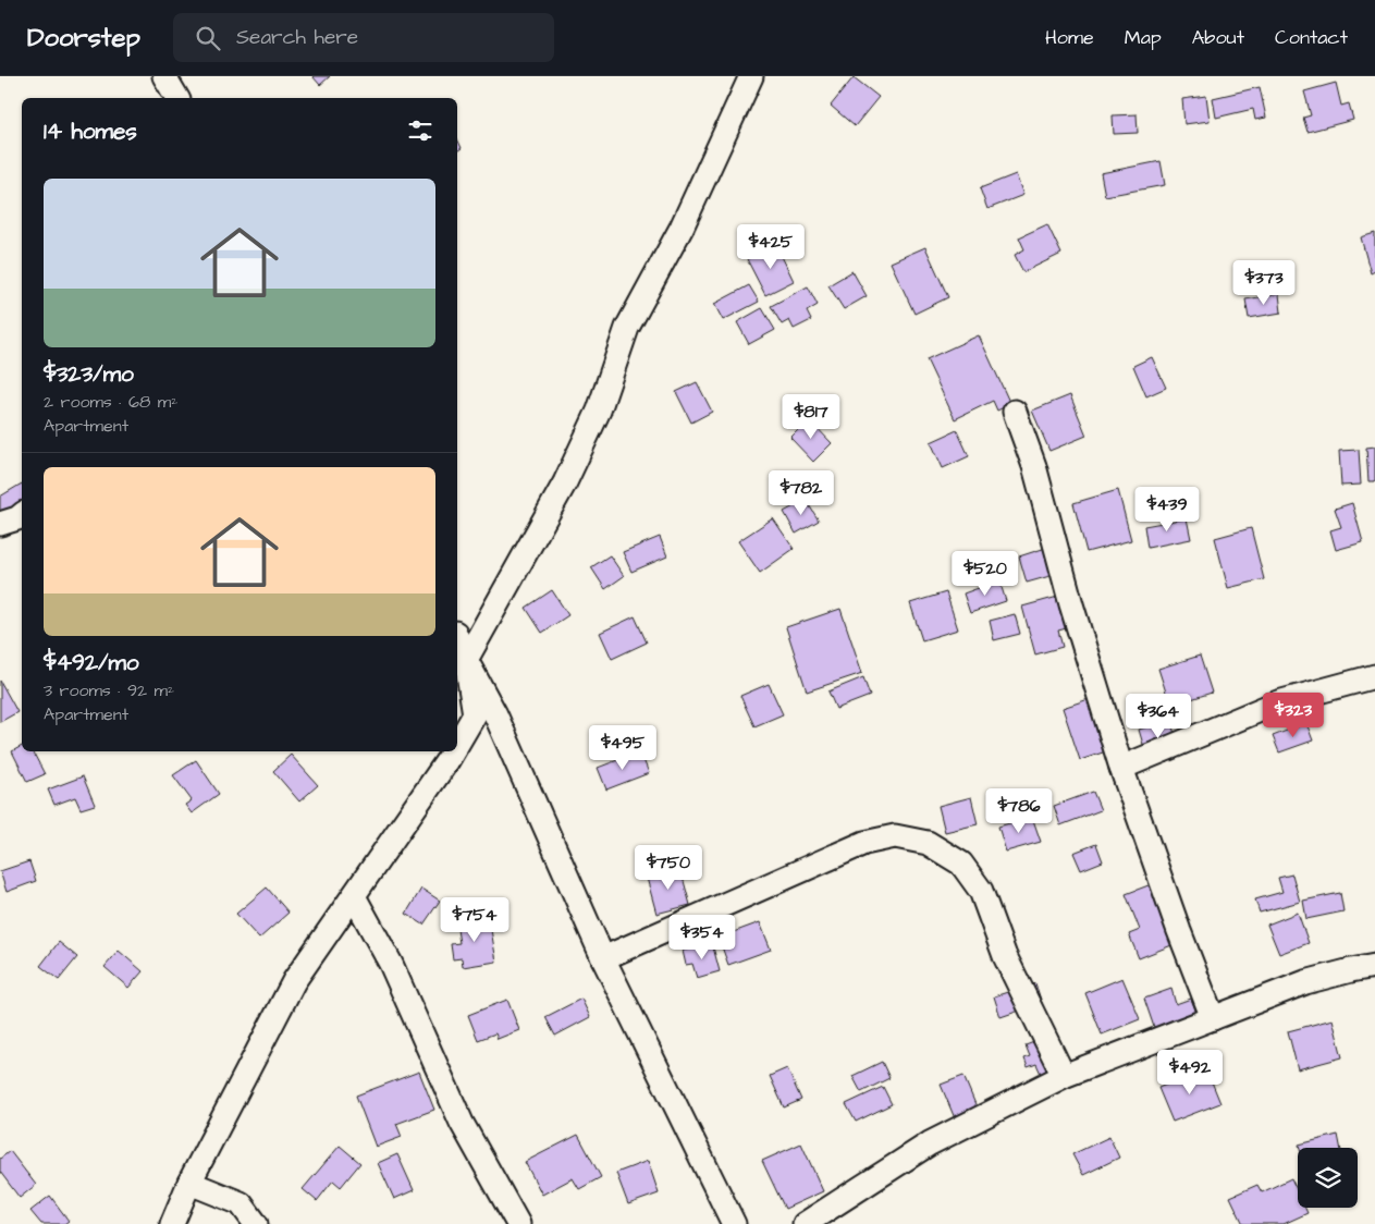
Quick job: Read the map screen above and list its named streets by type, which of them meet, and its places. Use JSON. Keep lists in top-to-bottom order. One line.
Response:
{"page":{"header":"Doorstep","search":"Search here","nav":["Home","Map","About","Contact"],"heading":"14 homes","list":[{"name":"$323/mo","note":"2 rooms · 68 m² · Apartment"},{"name":"$492/mo","note":"3 rooms · 92 m² · Apartment"}],"price":["$425","$373","$817","$782","$439","$520","$323","$364","$495","$786","$750","$754","$354","$492"]}}
